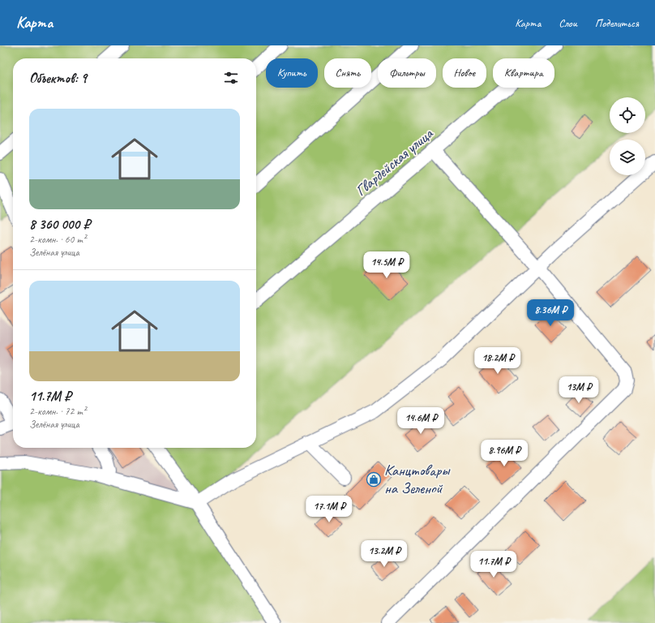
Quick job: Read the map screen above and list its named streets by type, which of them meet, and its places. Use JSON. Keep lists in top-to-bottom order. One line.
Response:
{"streets":{"street":["Гвардейская улица"]},"places":{"shop":["Канцтовары на Зеленой"]},"page":{"header":"Карта","nav":["Карта","Слои","Поделиться"],"chip":["Купить","Снять","Фильтры","Новое","Квартира"],"heading":"Объектов: 9","list":[{"name":"8 360 000 ₽","note":"2-комн. · 60 m² · Зелёная улица"},{"name":"11.7M ₽","note":"2-комн. · 72 m² · Зелёная улица"}],"price":["14.5M ₽","8.36M ₽","18.2M ₽","13M ₽","14.6M ₽","8.96M ₽","17.1M ₽","13.2M ₽","11.7M ₽"]}}
